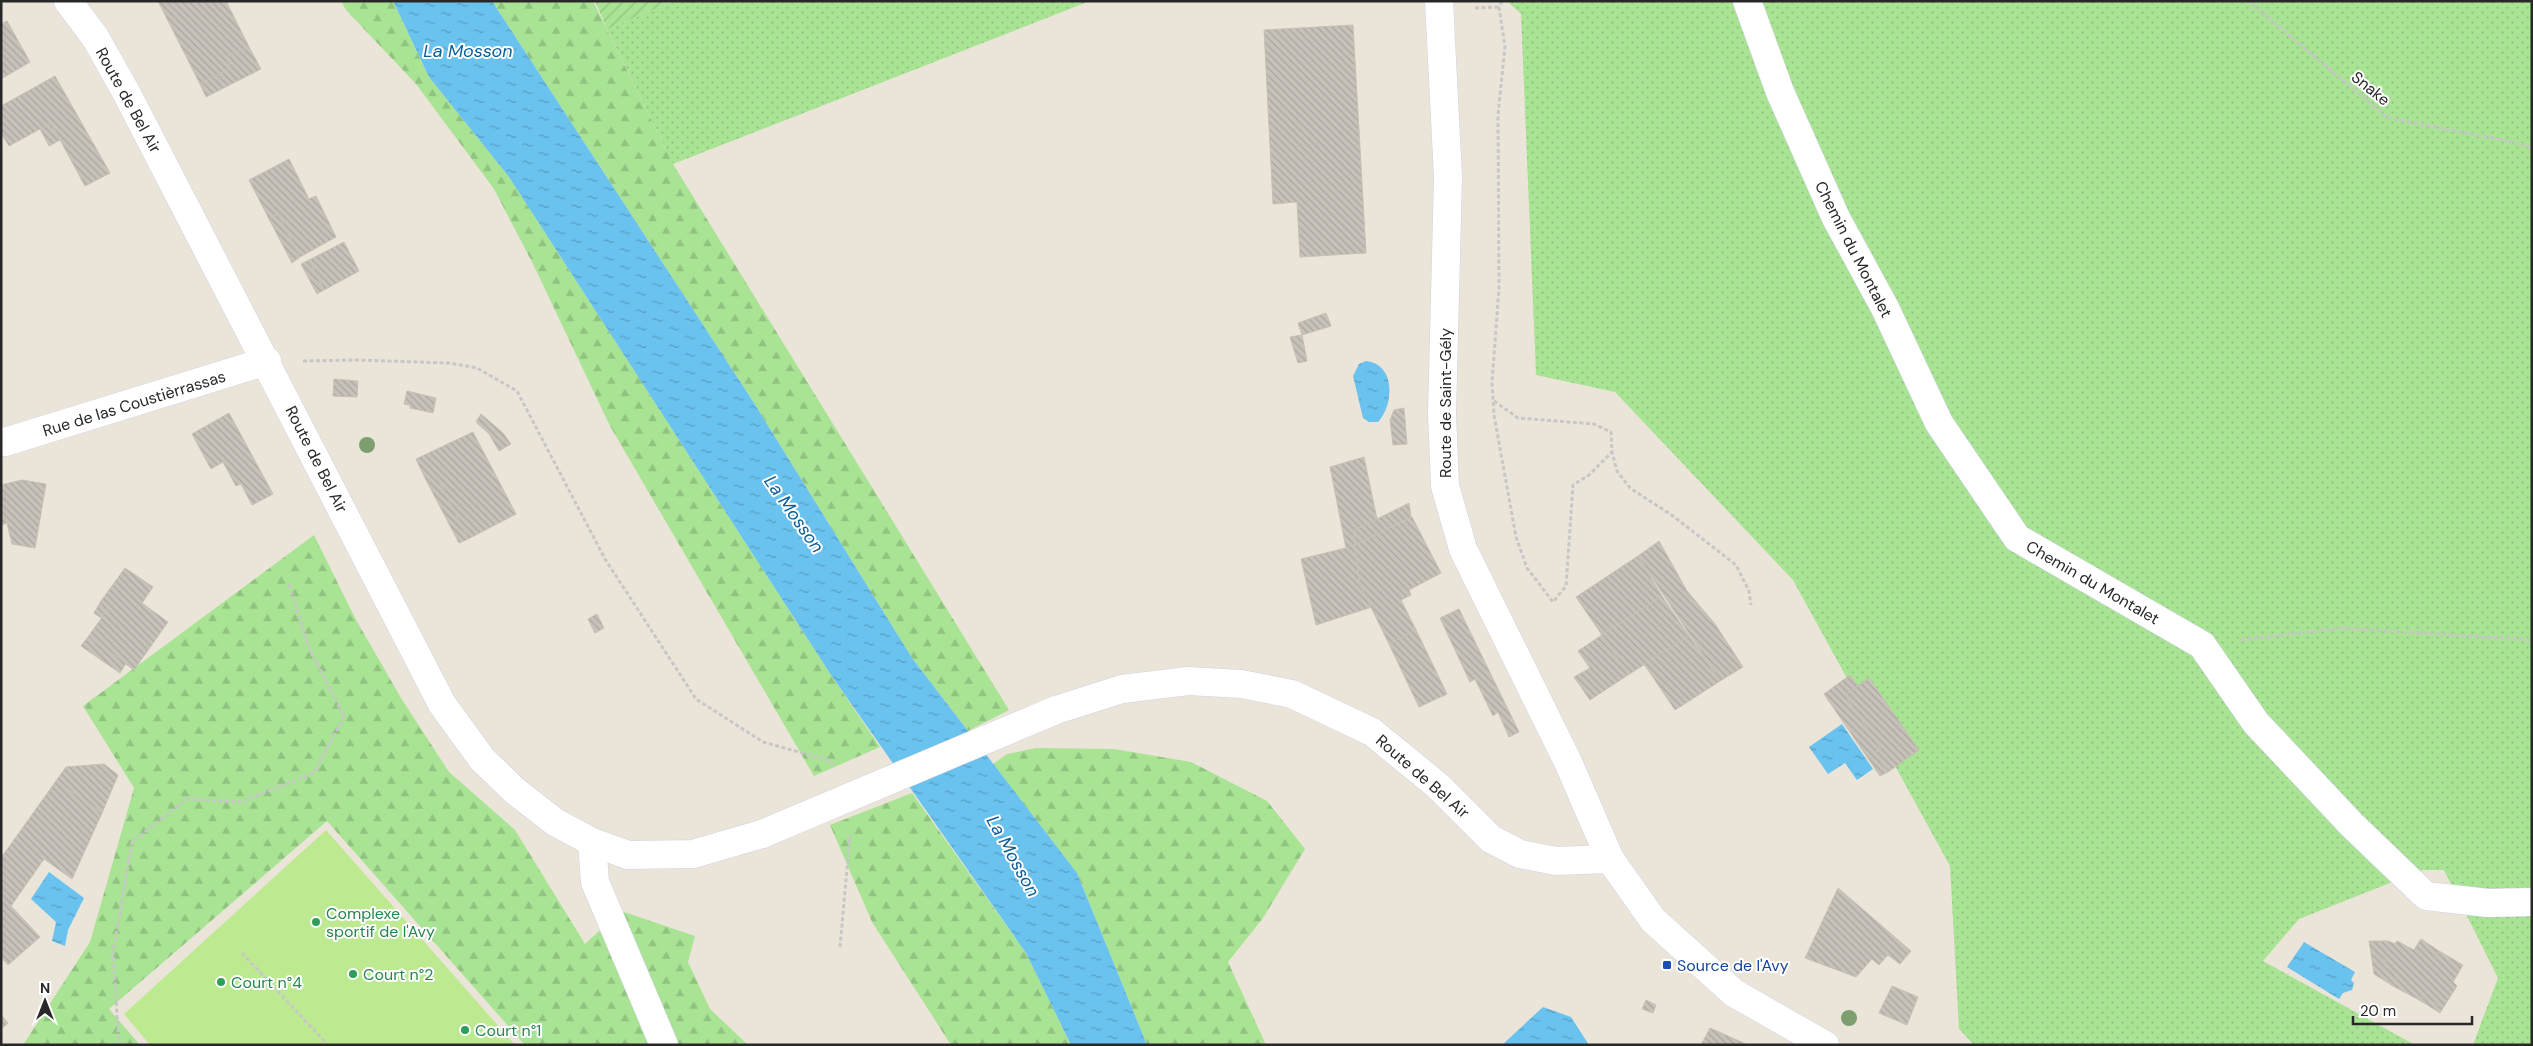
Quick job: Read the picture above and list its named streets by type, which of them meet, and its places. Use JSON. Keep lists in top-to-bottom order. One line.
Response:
{"streets":{"street":["Route de Bel Air","Chemin du Montalet","Rue de las Coustièrrassas","Route de Saint-Gély"],"path":["Snake"]},"crossings":[["Route de Bel Air","Rue de las Coustièrrassas"],["Route de Bel Air","Route de Saint-Gély"]],"water":["La Mosson"],"places":{"other":["Complexe sportif de l'Avy","Court n°2","Court n°4","Court n°1"],"transit":["Source de l'Avy"]},"scale_bar":"20 m","north":"top"}
